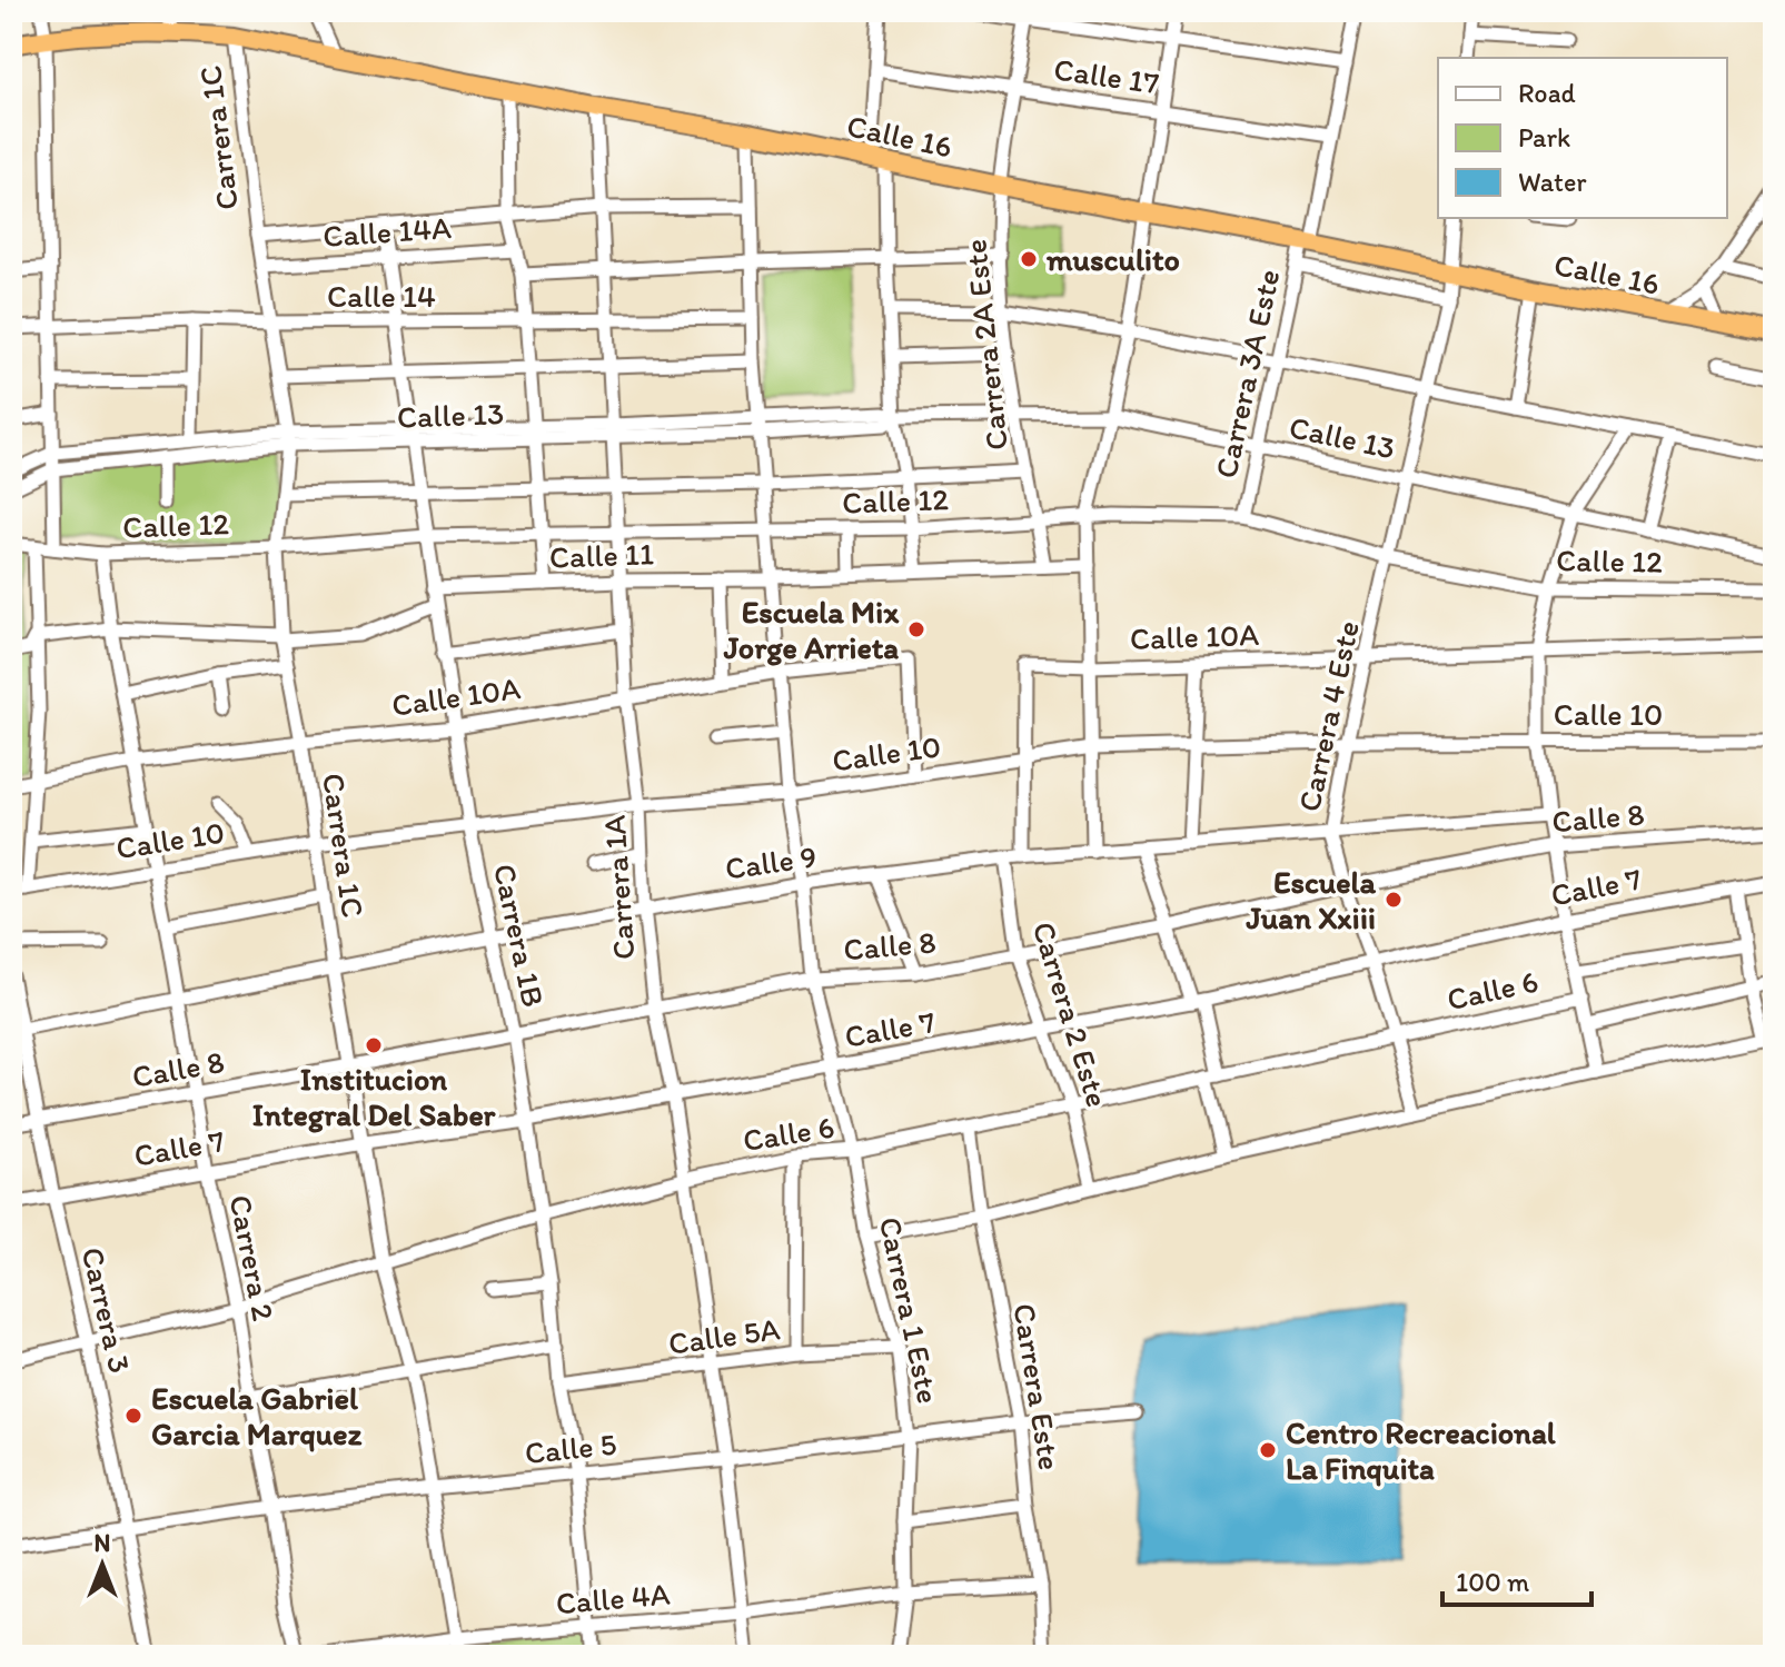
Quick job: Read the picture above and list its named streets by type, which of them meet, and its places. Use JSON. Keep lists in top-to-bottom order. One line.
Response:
{"streets":{"highway":["Calle 16"],"street":["Calle 17","Carrera 1C","Calle 14A","Calle 14","Carrera 2A Este","Carrera 3A Este","Calle 13","Calle 12","Calle 11","Calle 10A","Calle 10","Carrera 4 Este","Calle 8","Calle 9","Calle 7","Carrera 1A","Carrera 1B","Calle 6","Carrera 2 Este","Carrera 2","Carrera 3","Carrera 1 Este","Calle 5A","Carrera Este","Calle 5","Calle 4A"]},"crossings":[["Calle 17","Carrera 2A Este"],["Calle 17","Carrera 3A Este"],["Calle 16","Carrera 1C"],["Calle 16","Carrera 2A Este"],["Calle 16","Carrera 3A Este"],["Calle 16","Carrera 4 Este"],["Calle 16","Carrera 1A"],["Calle 16","Carrera 1 Este"],["Carrera 1C","Calle 14A"],["Carrera 1C","Calle 14"],["Carrera 1C","Calle 13"],["Carrera 1C","Calle 12"],["Carrera 1C","Calle 10A"],["Carrera 1C","Calle 10"],["Carrera 1C","Calle 8"],["Carrera 1C","Calle 9"],["Carrera 1C","Calle 7"],["Carrera 1C","Calle 6"],["Carrera 1C","Calle 5"],["Carrera 1C","Calle 4A"],["Calle 14A","Carrera 1B"],["Calle 14","Carrera 1A"],["Calle 14","Carrera 1B"],["Calle 14","Carrera 1 Este"],["Carrera 2A Este","Calle 13"],["Carrera 2A Este","Calle 12"],["Carrera 2A Este","Calle 11"],["Carrera 3A Este","Calle 13"],["Carrera 3A Este","Calle 12"],["Calle 13","Carrera 4 Este"],["Calle 13","Carrera 1A"],["Calle 13","Carrera 1B"],["Calle 13","Carrera 1 Este"],["Calle 12","Carrera 4 Este"],["Calle 12","Carrera 1A"],["Calle 12","Carrera 1B"],["Calle 12","Carrera 2"],["Calle 12","Carrera 1 Este"],["Calle 11","Carrera 1A"],["Calle 11","Carrera 1B"],["Calle 11","Carrera 1 Este"],["Calle 10A","Calle 10"],["Calle 10A","Carrera 4 Este"],["Calle 10A","Carrera 1A"],["Calle 10A","Carrera 1B"],["Calle 10A","Carrera 2"],["Calle 10A","Carrera 1 Este"],["Calle 10","Carrera 4 Este"],["Calle 10","Carrera 1A"],["Calle 10","Carrera 1B"],["Calle 10","Carrera 2"],["Calle 10","Carrera 1 Este"],["Carrera 4 Este","Calle 8"],["Carrera 4 Este","Calle 9"],["Carrera 4 Este","Calle 7"],["Carrera 4 Este","Calle 6"],["Calle 8","Carrera 1A"],["Calle 8","Carrera 1B"],["Calle 8","Carrera 2 Este"],["Calle 8","Carrera 2"],["Calle 8","Carrera 3"],["Calle 8","Carrera 1 Este"],["Calle 9","Carrera 1A"],["Calle 9","Carrera 1B"],["Calle 9","Carrera 2 Este"],["Calle 9","Carrera 2"],["Calle 9","Carrera 3"],["Calle 9","Carrera 1 Este"],["Calle 7","Carrera 1A"],["Calle 7","Carrera 1B"],["Calle 7","Carrera 2 Este"],["Calle 7","Carrera 2"],["Calle 7","Carrera 3"],["Calle 7","Carrera 1 Este"],["Carrera 1A","Calle 6"],["Carrera 1A","Calle 5A"],["Carrera 1A","Calle 5"],["Carrera 1A","Calle 4A"],["Carrera 1B","Calle 6"],["Carrera 1B","Calle 5A"],["Carrera 1B","Calle 5"],["Carrera 1B","Calle 4A"],["Calle 6","Carrera 2 Este"],["Calle 6","Carrera 2"],["Calle 6","Carrera 3"],["Calle 6","Carrera 1 Este"],["Calle 6","Carrera Este"],["Carrera 2","Calle 5"],["Carrera 3","Calle 5"],["Carrera 1 Este","Calle 5A"],["Carrera 1 Este","Calle 5"],["Carrera 1 Este","Calle 4A"],["Carrera Este","Calle 5"],["Carrera Este","Calle 4A"]],"places":["musculito","Escuela Mix Jorge Arrieta","Escuela Juan Xxiii","Institucion Integral Del Saber","Escuela Gabriel Garcia Marquez","Centro Recreacional La Finquita"],"legend":["Road","Park","Water"],"scale_bar":"100 m","north":"top"}
